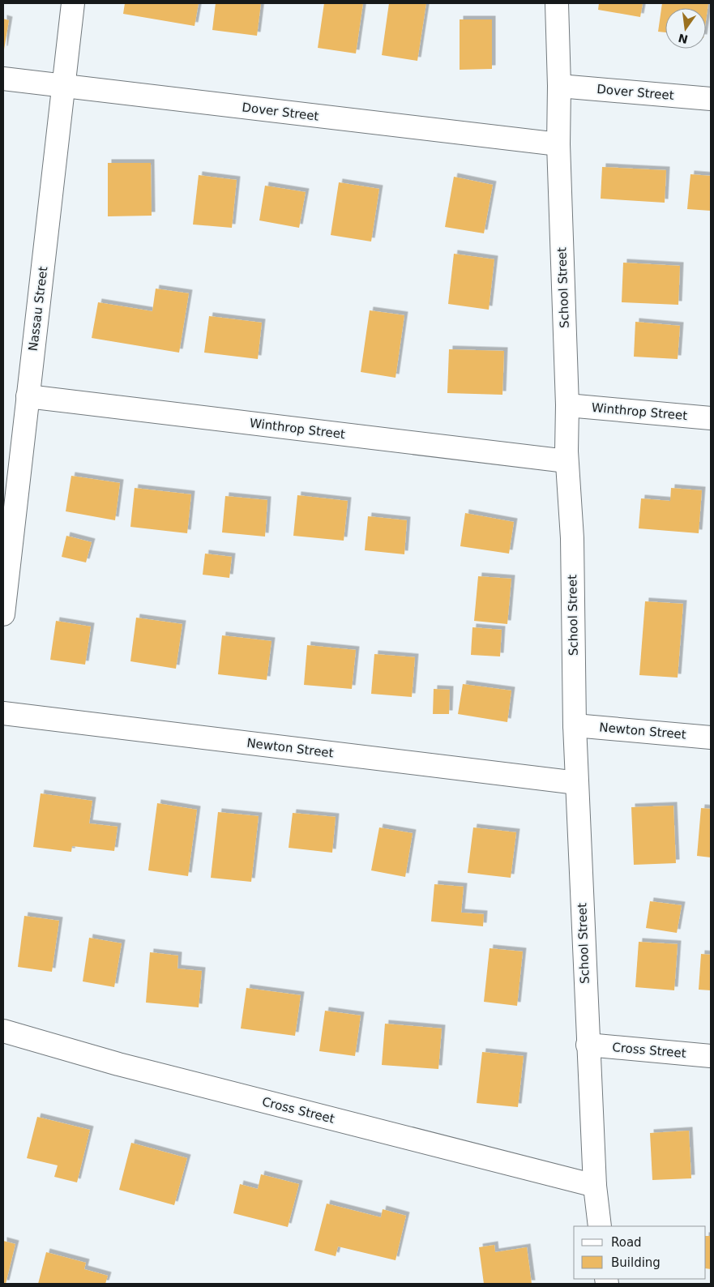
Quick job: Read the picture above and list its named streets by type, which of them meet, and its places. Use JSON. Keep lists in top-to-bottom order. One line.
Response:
{"streets":{"street":["Dover Street","School Street","Nassau Street","Winthrop Street","Newton Street","Cross Street"]},"crossings":[["Dover Street","School Street"],["Dover Street","Nassau Street"],["School Street","Winthrop Street"],["School Street","Newton Street"],["School Street","Cross Street"],["Nassau Street","Winthrop Street"]],"legend":["Road","Building"],"north":"bottom"}
